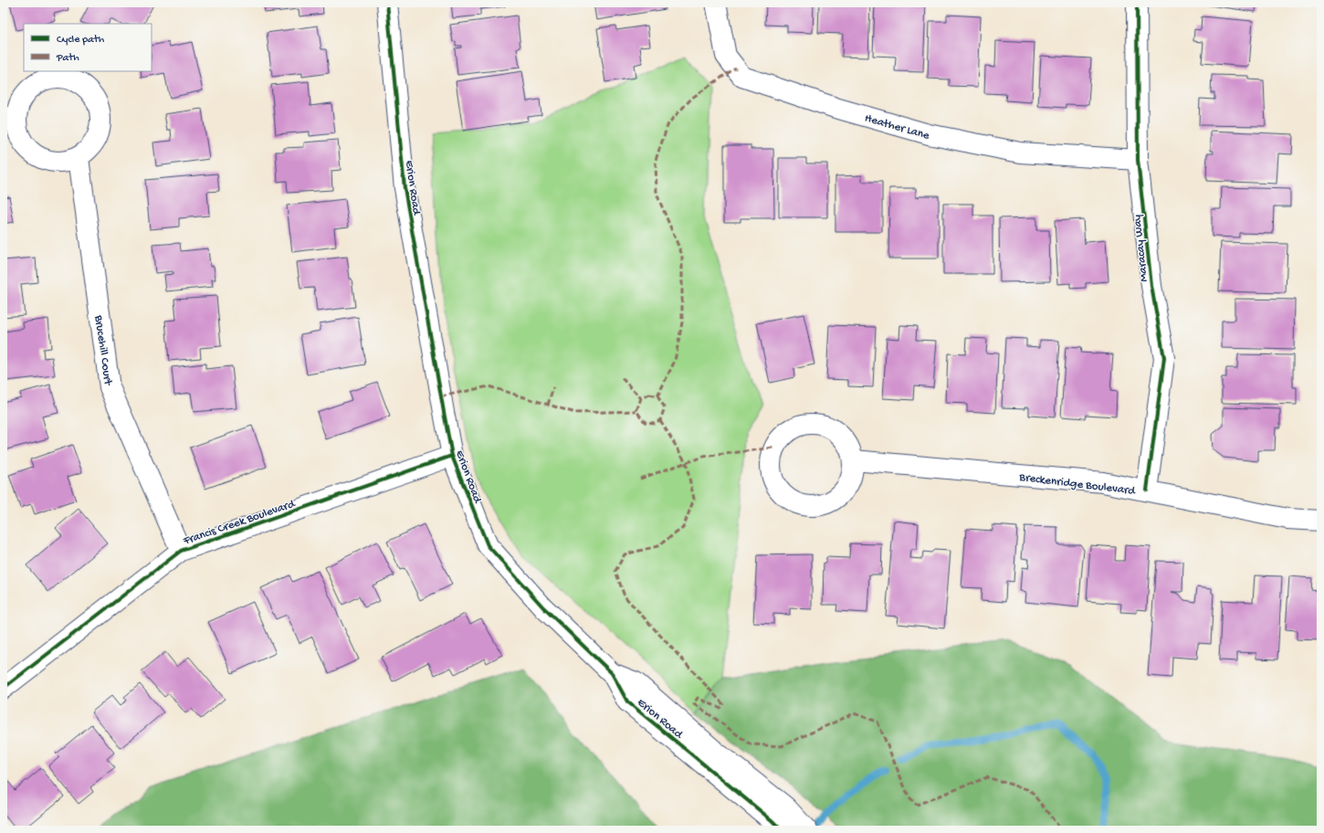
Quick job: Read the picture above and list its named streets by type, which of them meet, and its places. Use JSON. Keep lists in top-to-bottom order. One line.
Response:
{"streets":{"street":["Heather Lane","Erion Road","Maracay Way","Brucehill Court","Breckenridge Boulevard","Francis Creek Boulevard"]},"crossings":[["Heather Lane","Maracay Way"],["Erion Road","Francis Creek Boulevard"],["Maracay Way","Breckenridge Boulevard"],["Brucehill Court","Francis Creek Boulevard"]],"legend":["Cycle path","Path"]}
